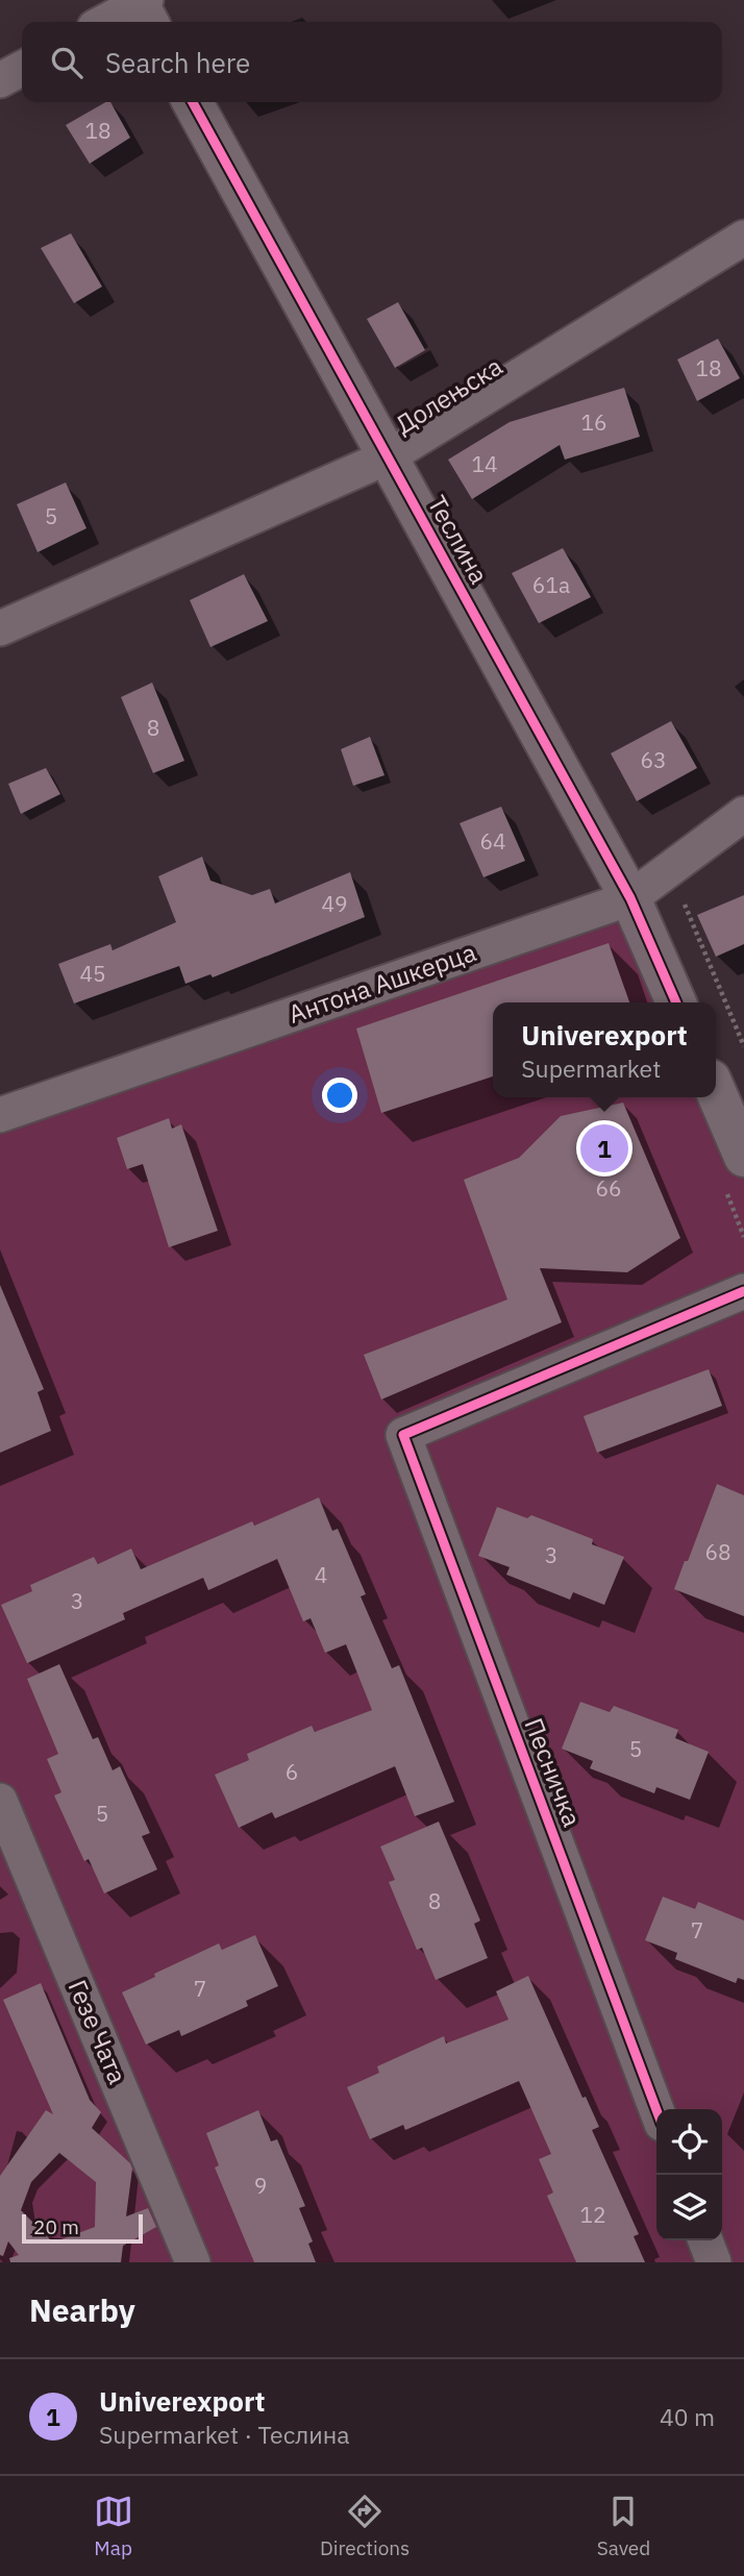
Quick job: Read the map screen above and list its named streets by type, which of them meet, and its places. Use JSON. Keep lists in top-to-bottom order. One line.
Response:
{"streets":{"street":["Долењска","Теслина","Антона Ашкерца","Песничка","Гезе Чата"]},"crossings":[["Долењска","Теслина"],["Теслина","Антона Ашкерца"]],"house_numbers":["18","18","16","14","5","61a","8","63","64","49","45","66","68","3","4","3","5","6","5","8","7","7","9","12"],"scale_bar":"20 m","page":{"search":"Search here","popup":["Univerexport","Supermarket"],"pins":"1","scale":"20 m","heading":"Nearby","list":[{"mark":"1","name":"Univerexport","note":"Supermarket · Теслина","value":"40 m"}],"nav":["Map","Directions","Saved"]}}
